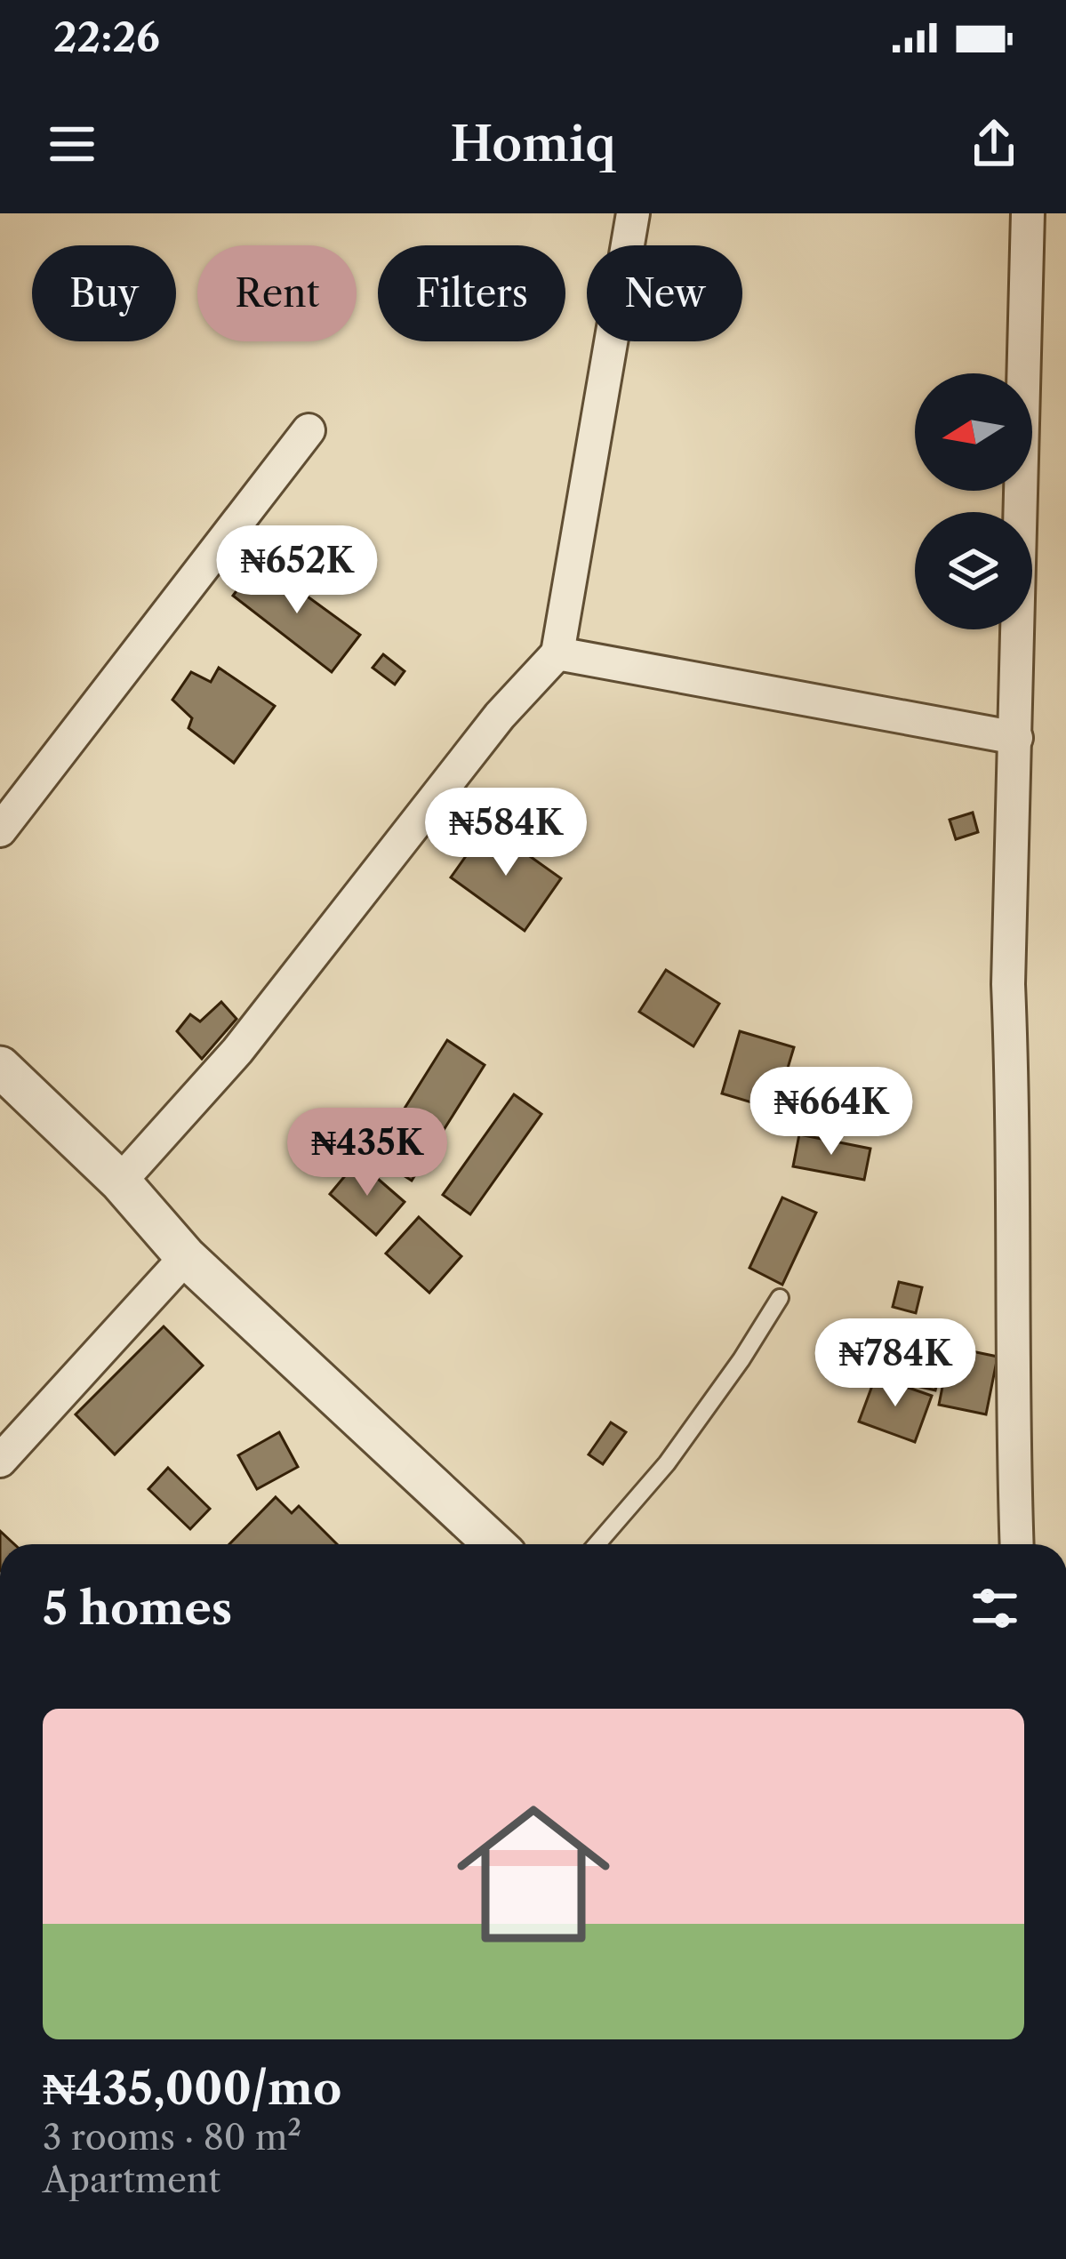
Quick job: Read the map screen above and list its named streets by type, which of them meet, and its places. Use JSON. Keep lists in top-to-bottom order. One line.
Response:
{"north":"left","page":{"status":"22:26","header":"Homiq","chip":["Buy","Rent","Filters","New"],"price":["₦652K","₦584K","₦664K","₦435K","₦784K"],"heading":"5 homes","list":[{"name":"₦435,000/mo","note":"3 rooms · 80 m² · Apartment"}]}}
